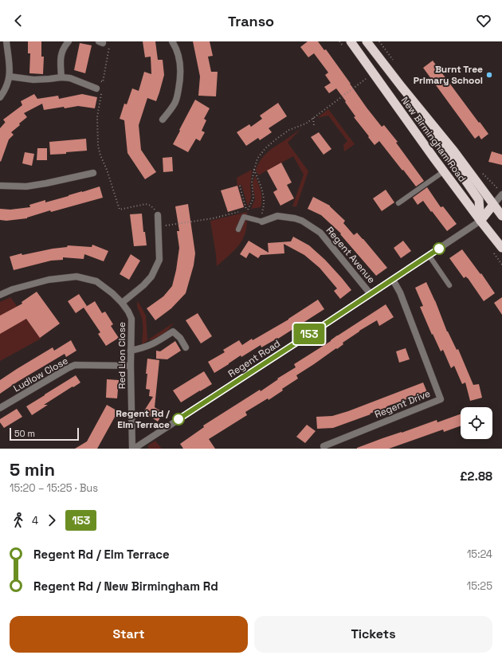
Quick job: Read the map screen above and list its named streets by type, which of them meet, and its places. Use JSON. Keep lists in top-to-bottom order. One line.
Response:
{"streets":{"highway":["New Birmingham Road"],"street":["Regent Avenue","Red Lion Close","Regent Road","Ludlow Close","Regent Drive"]},"crossings":[["New Birmingham Road","Regent Road"],["Regent Avenue","Regent Road"],["Red Lion Close","Regent Road"],["Red Lion Close","Ludlow Close"],["Regent Road","Regent Drive"]],"places":["Burnt Tree Primary School","Regent Rd / Elm Terrace"],"lines":["bus line 153"],"scale_bar":"50 m","page":{"header":"Transo","on_map":"153","scale":"50 m","heading":["5 min","15:20 – 15:25 · Bus","£2.88"],"legs":["4","153"],"list":[{"name":"Regent Rd / Elm Terrace","value":"15:24"},{"name":"Regent Rd / New Birmingham Rd","value":"15:25"}],"buttons":["Start","Tickets"]}}
